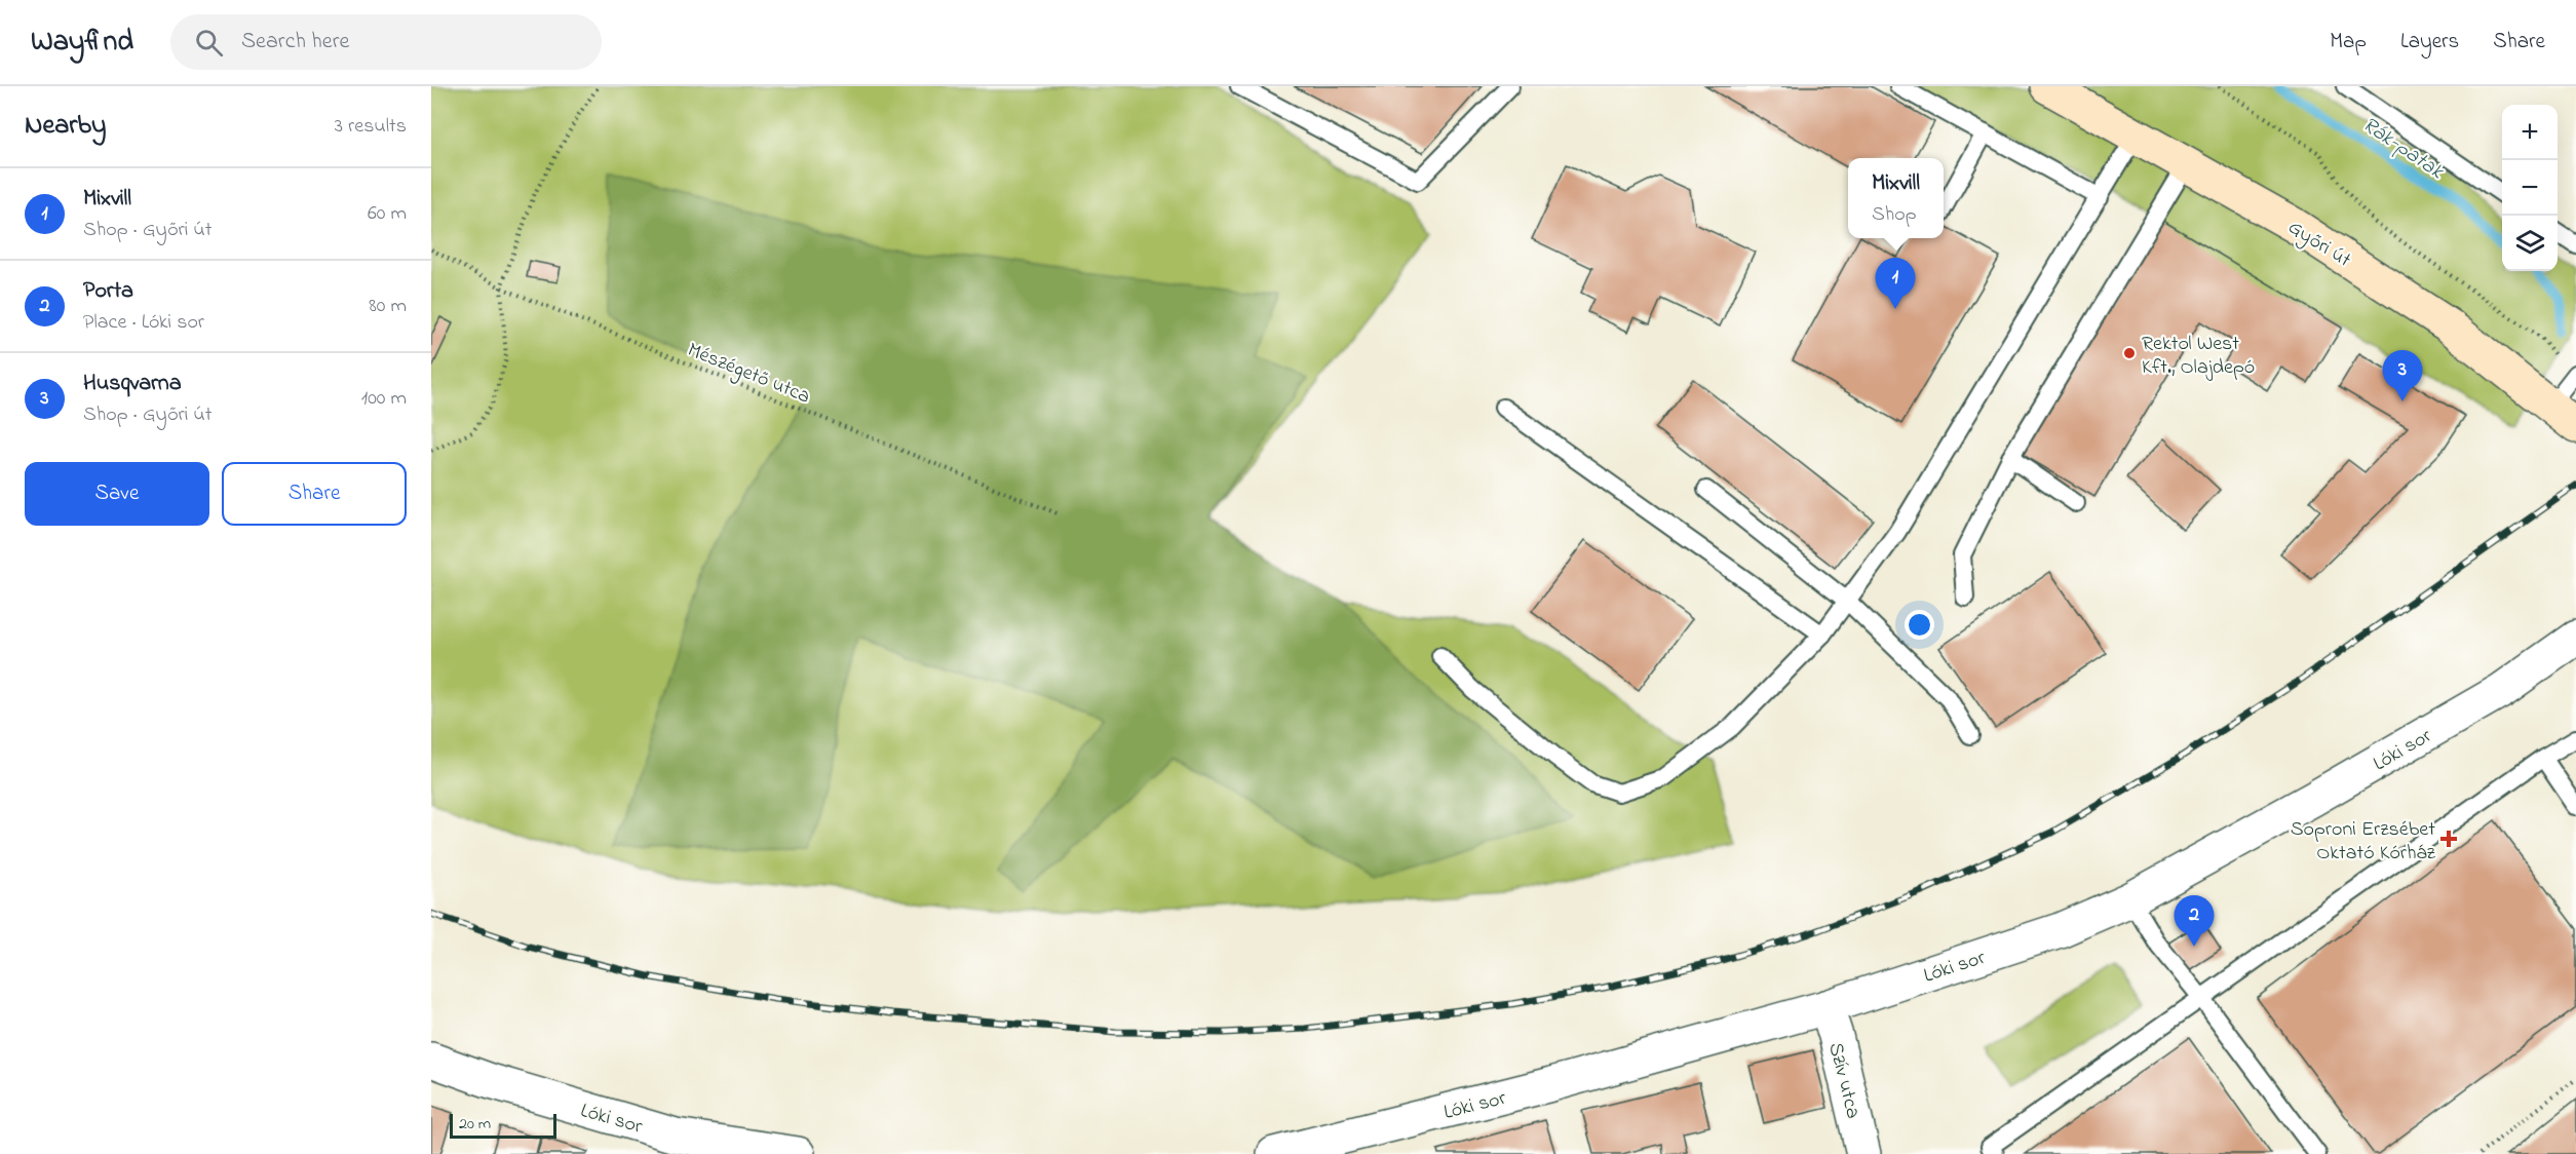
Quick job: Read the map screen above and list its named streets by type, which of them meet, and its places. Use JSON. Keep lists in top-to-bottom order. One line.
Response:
{"streets":{"main road":["Győri út"],"street":["Lóki sor","Szív utca"],"path":["Mészégető utca"]},"crossings":[["Lóki sor","Szív utca"]],"water":["Rák-patak"],"places":{"other":["Rektol West Kft., Olajdepó"],"health":["Soproni Erzsébet Oktató Kórház"]},"scale_bar":"20 m","page":{"header":"Wayfind","search":"Search here","nav":["Map","Layers","Share"],"heading":["Nearby","3 results"],"map_buttons":["+","−"],"popup":["Mixvill","Shop"],"list":[{"mark":"1","name":"Mixvill","note":"Shop · Győri út","value":"60 m"},{"mark":"2","name":"Porta","note":"Place · Lóki sor","value":"80 m"},{"mark":"3","name":"Husqvarna","note":"Shop · Győri út","value":"100 m"}],"pins":["1","3","2"],"buttons":["Save","Share"],"scale":"20 m"}}
